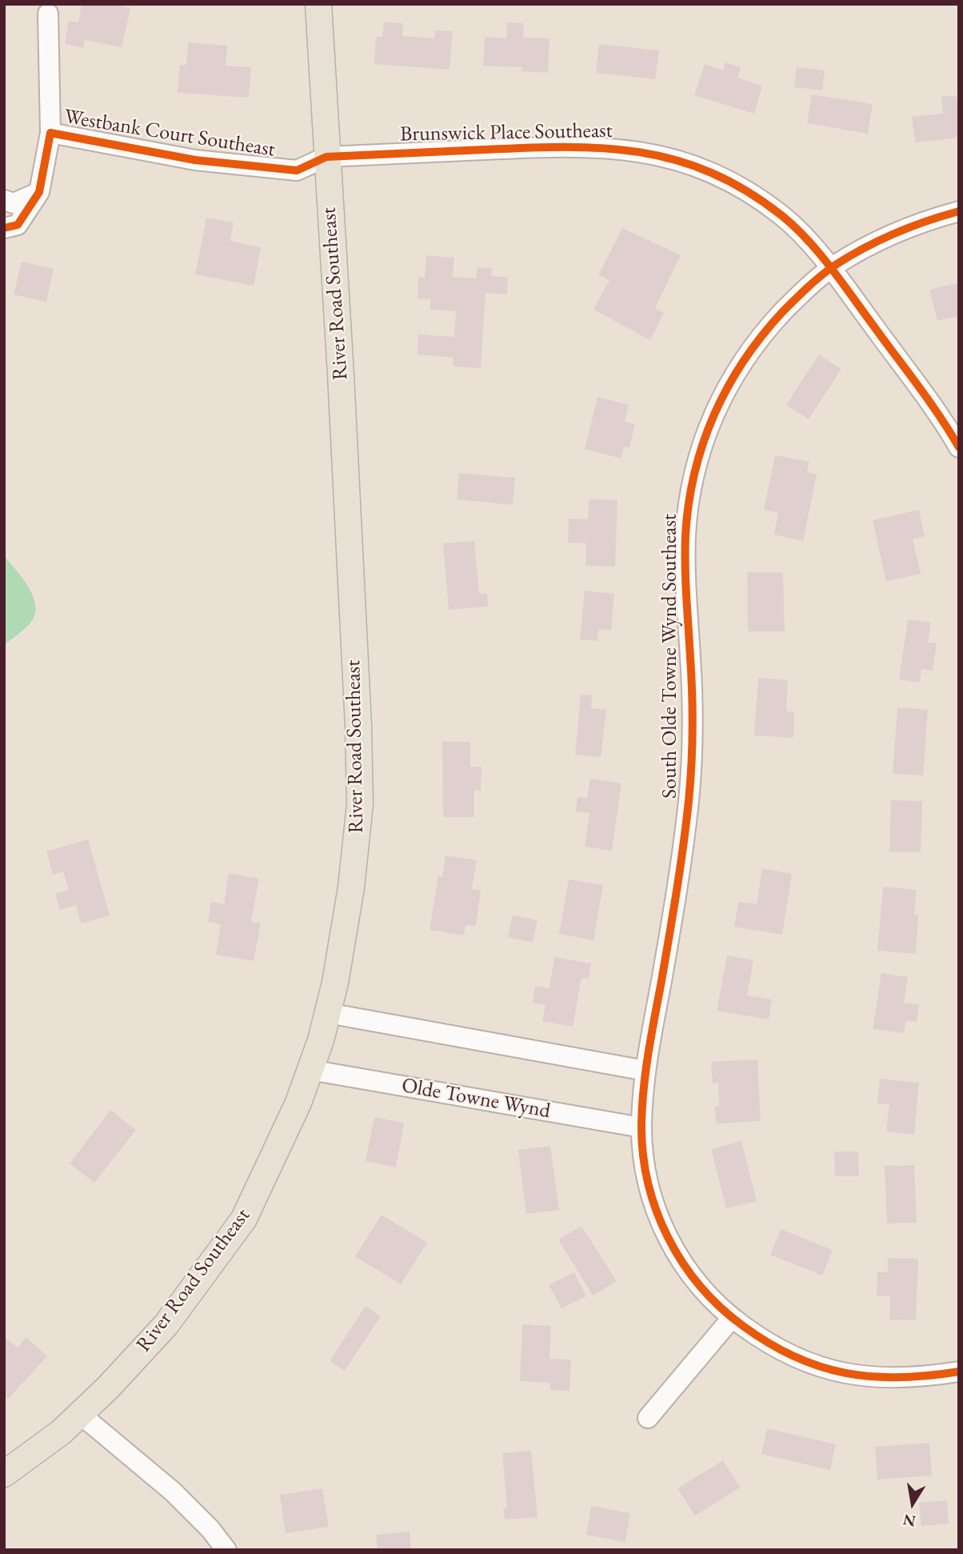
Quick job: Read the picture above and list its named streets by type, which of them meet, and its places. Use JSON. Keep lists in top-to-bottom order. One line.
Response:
{"streets":{"main road":["River Road Southeast"],"street":["Brunswick Place Southeast","Westbank Court Southeast","South Olde Towne Wynd Southeast","Olde Towne Wynd"]},"crossings":[["Brunswick Place Southeast","Westbank Court Southeast"],["Brunswick Place Southeast","River Road Southeast"],["Brunswick Place Southeast","South Olde Towne Wynd Southeast"],["Westbank Court Southeast","River Road Southeast"],["River Road Southeast","Olde Towne Wynd"],["South Olde Towne Wynd Southeast","Olde Towne Wynd"]],"north":"bottom"}
